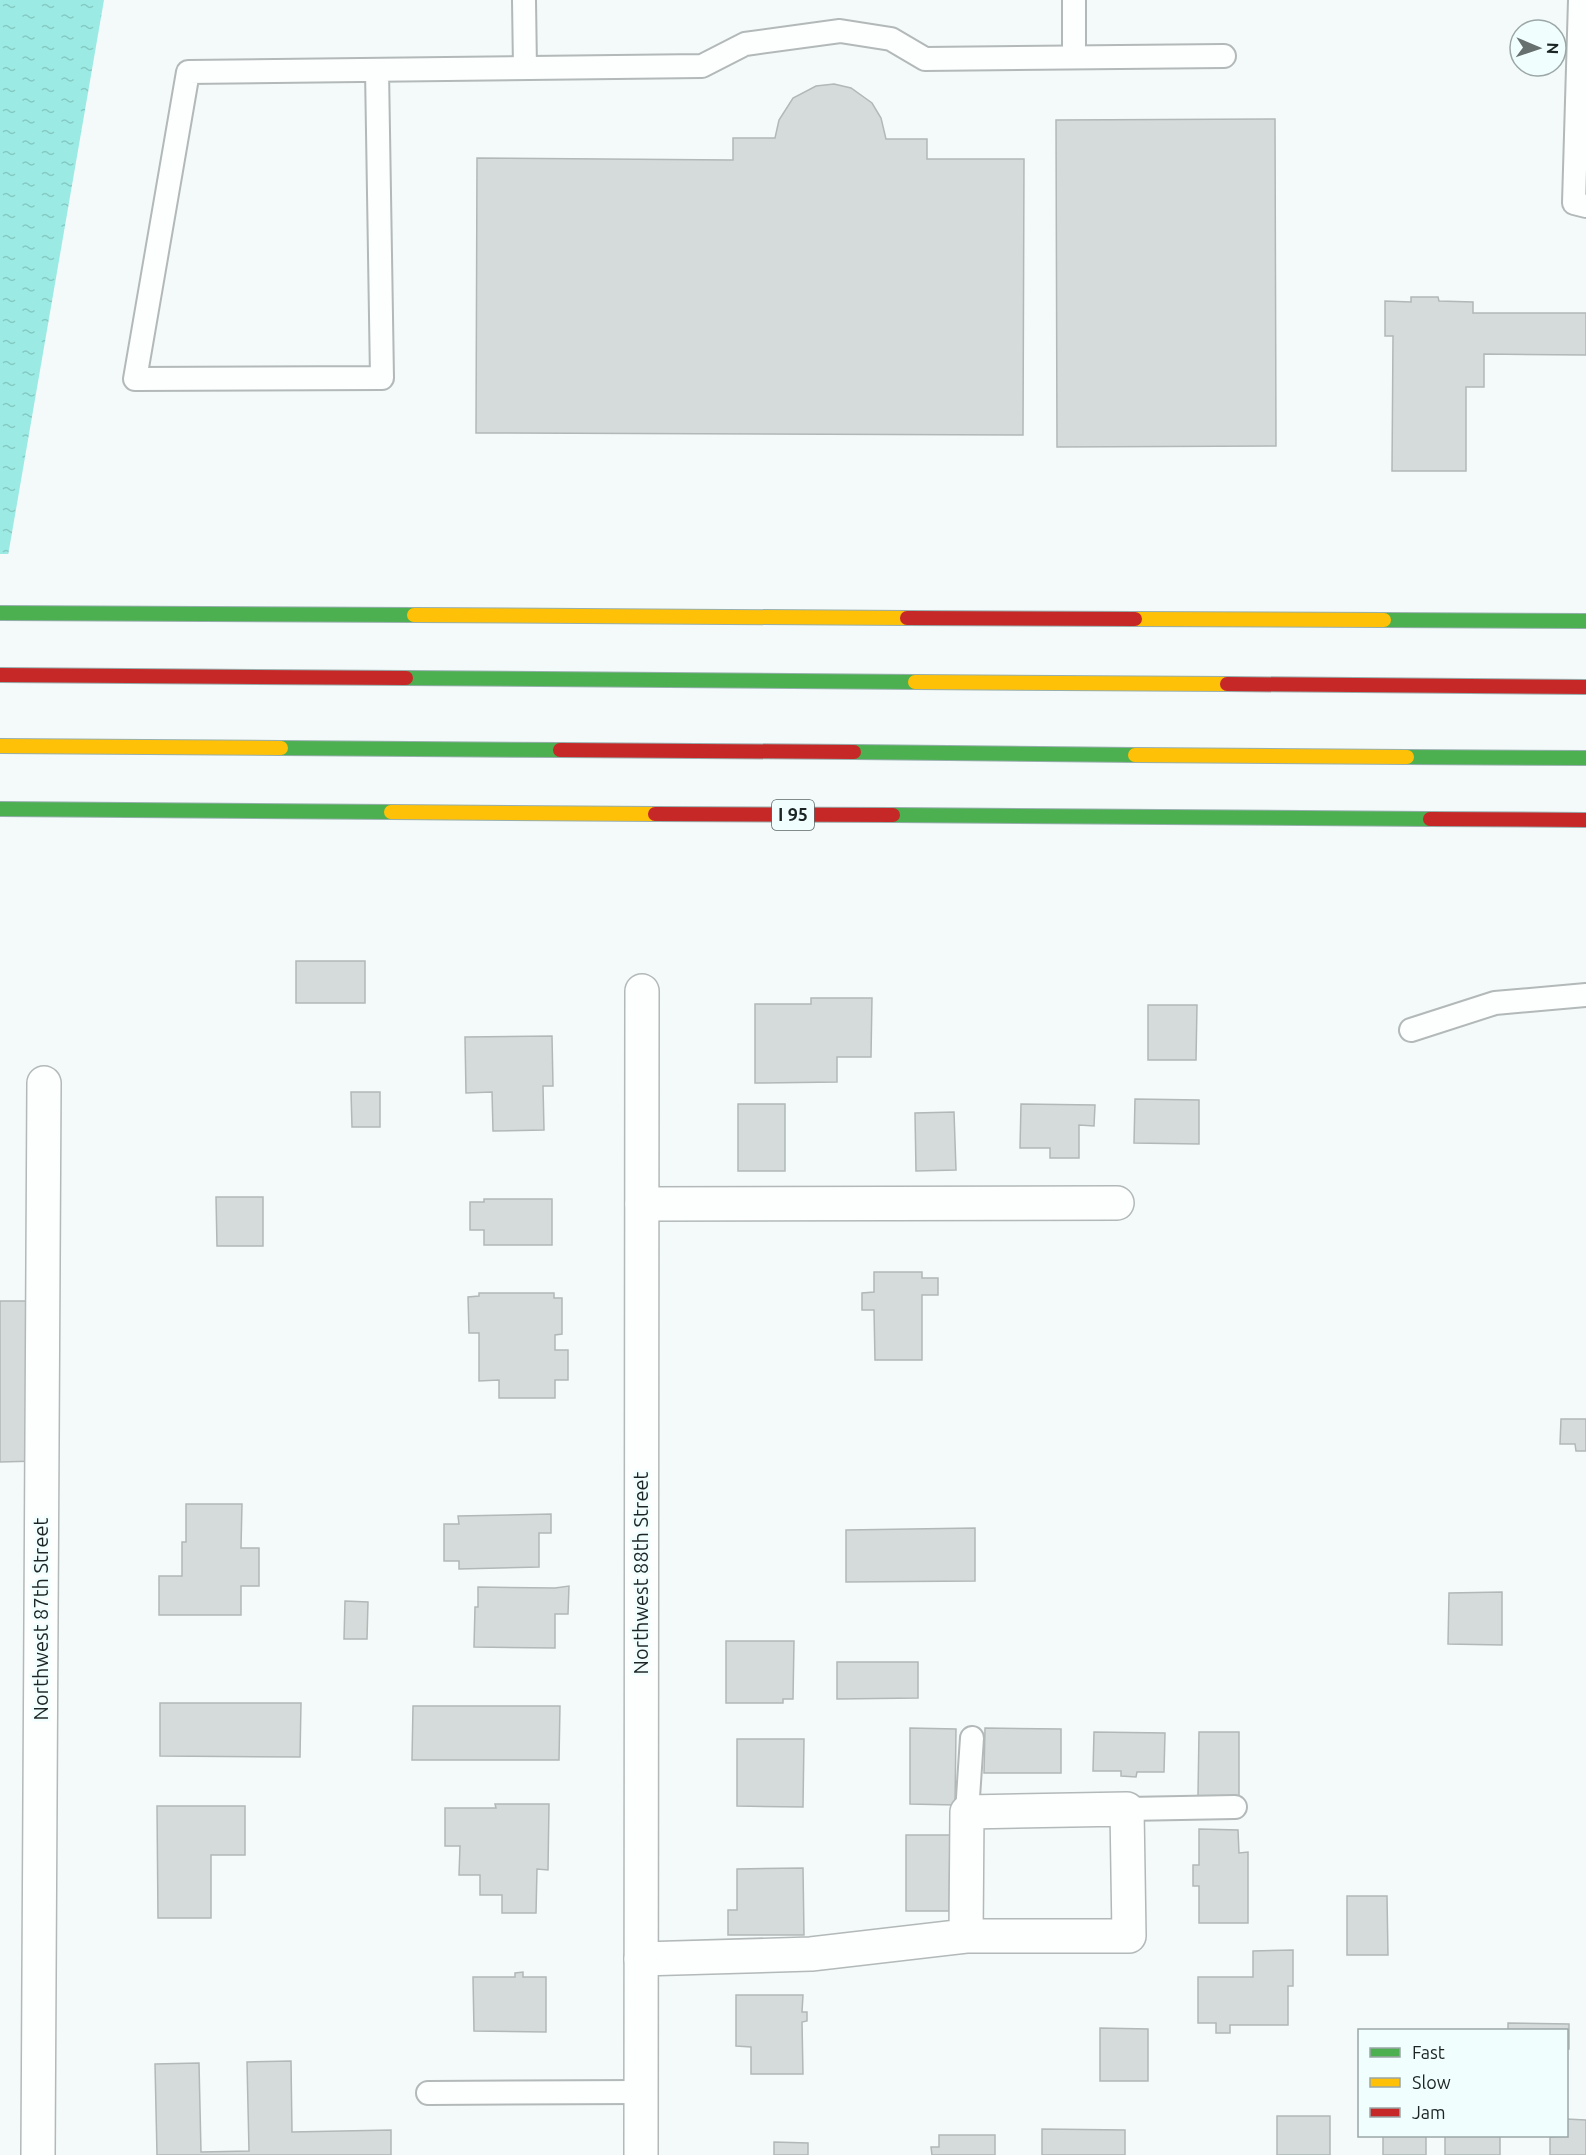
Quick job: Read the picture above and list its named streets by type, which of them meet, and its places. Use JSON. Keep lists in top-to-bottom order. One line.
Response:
{"streets":{"highway":["I 95"],"street":["Northwest 88th Street","Northwest 87th Street"]},"legend":["Fast","Slow","Jam"],"north":"right"}
